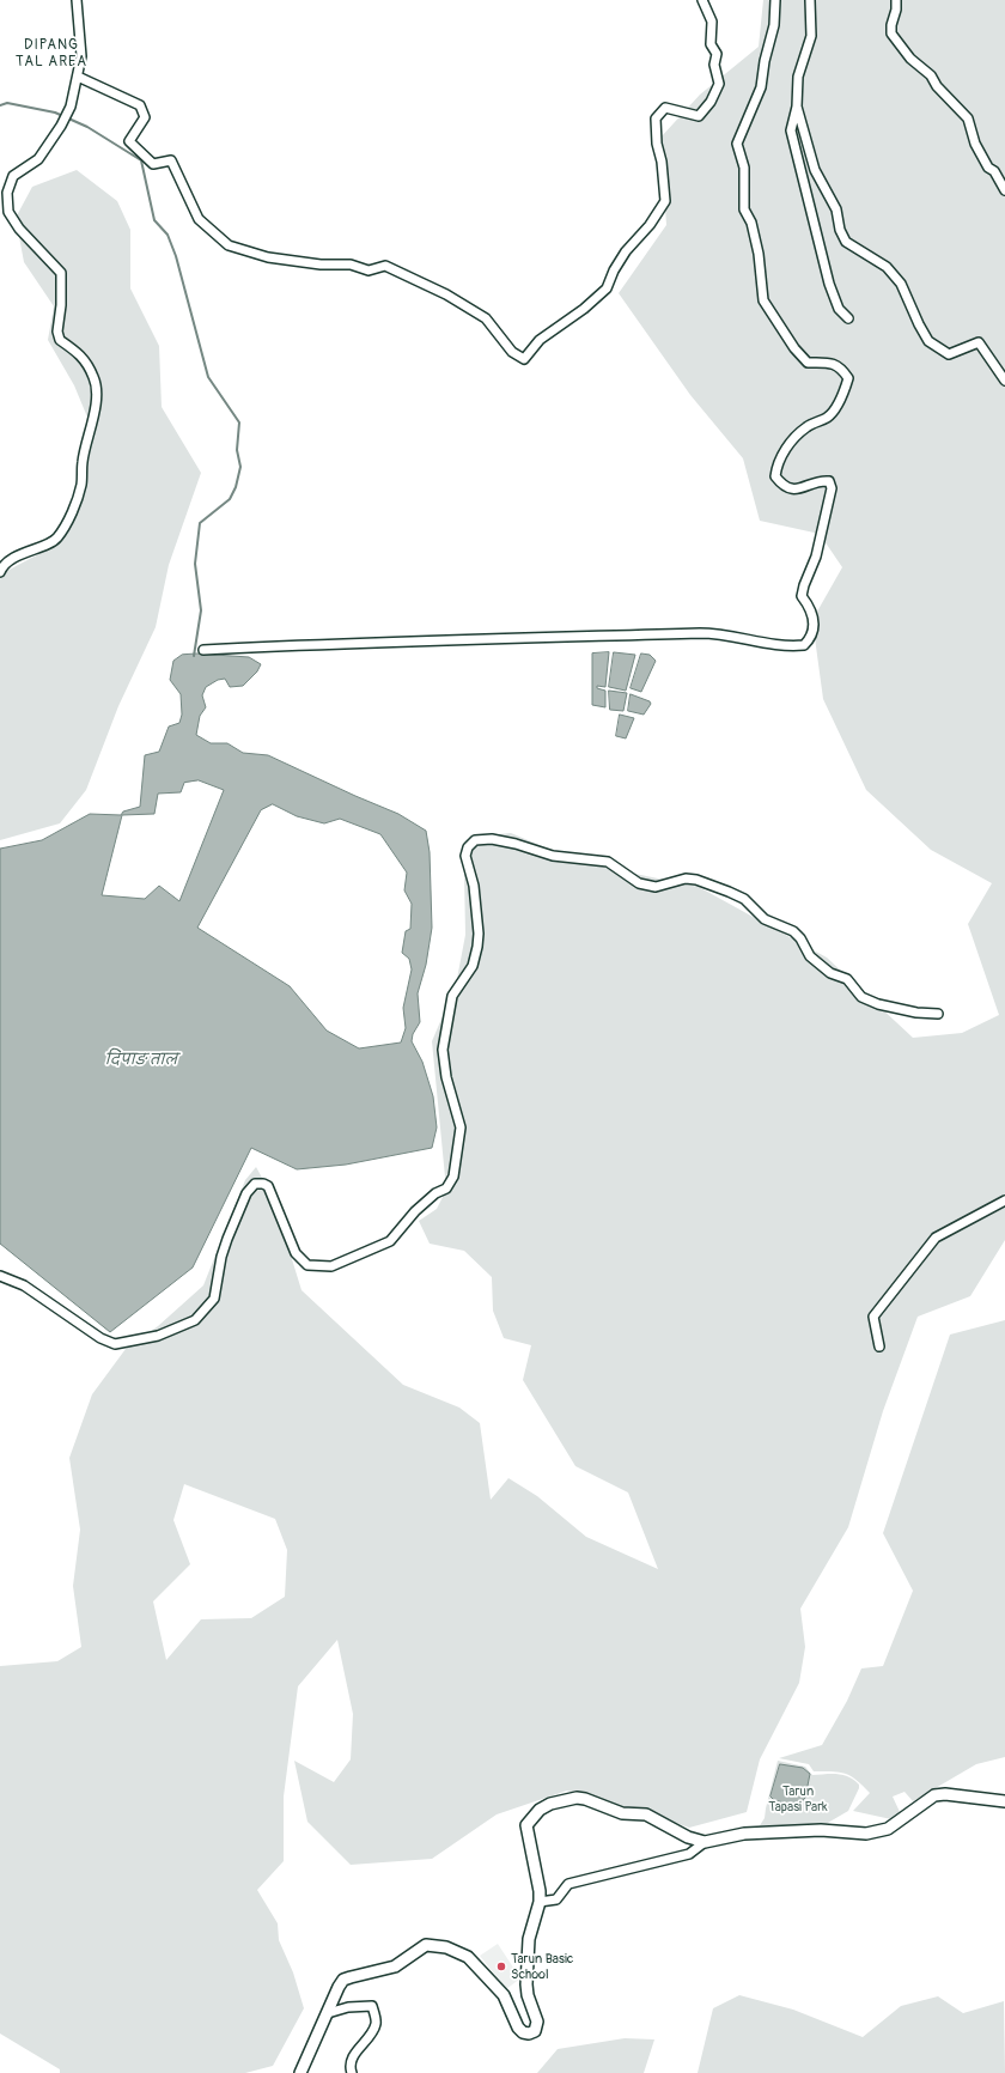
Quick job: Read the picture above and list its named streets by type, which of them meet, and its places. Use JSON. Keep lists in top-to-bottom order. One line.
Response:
{"districts":["DIPANG TAL AREA"],"water":["दिपाङ ताल"],"parks":["Tarun Tapasi Park"],"places":["Tarun Basic School"]}
